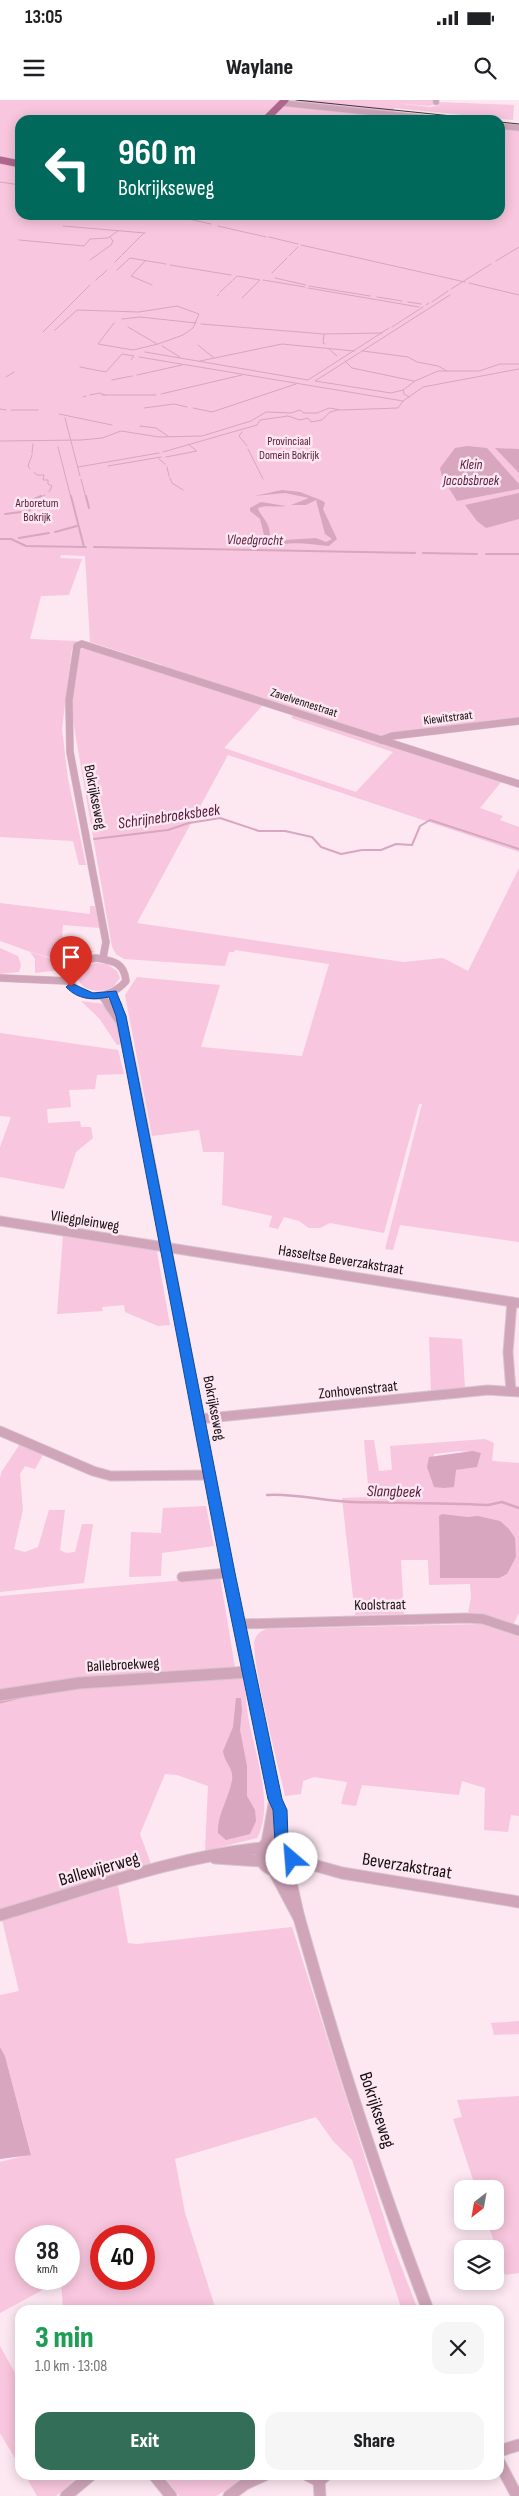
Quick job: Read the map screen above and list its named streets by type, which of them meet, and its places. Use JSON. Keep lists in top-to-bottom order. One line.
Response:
{"streets":{"street":["Zavelvennestraat","Kiewitstraat","Bokrijkseweg","Vliegpleinweg","Hasseltse Beverzakstraat","Zonhovenstraat","Koolstraat","Ballebroekweg","Beverzakstraat","Ballewijerweg"]},"crossings":[["Zavelvennestraat","Kiewitstraat"],["Zavelvennestraat","Bokrijkseweg"],["Bokrijkseweg","Vliegpleinweg"],["Bokrijkseweg","Hasseltse Beverzakstraat"],["Bokrijkseweg","Zonhovenstraat"],["Bokrijkseweg","Koolstraat"],["Bokrijkseweg","Ballebroekweg"],["Bokrijkseweg","Beverzakstraat"],["Bokrijkseweg","Ballewijerweg"],["Vliegpleinweg","Hasseltse Beverzakstraat"],["Hasseltse Beverzakstraat","Zonhovenstraat"],["Beverzakstraat","Ballewijerweg"]],"water":["Klein Jacobsbroek","Vloedgracht","Schrijnebroeksbeek","Slangbeek"],"parks":["Provinciaal Domein Bokrijk","Arboretum Bokrijk"],"north":"bottom left","page":{"status":"13:05","header":"Waylane","turn":["960 m","Bokrijkseweg"],"speed":"38 km/h","limit":"40","heading":["3 min","1.0 km · 13:08"],"buttons":["Exit","Share"]}}
